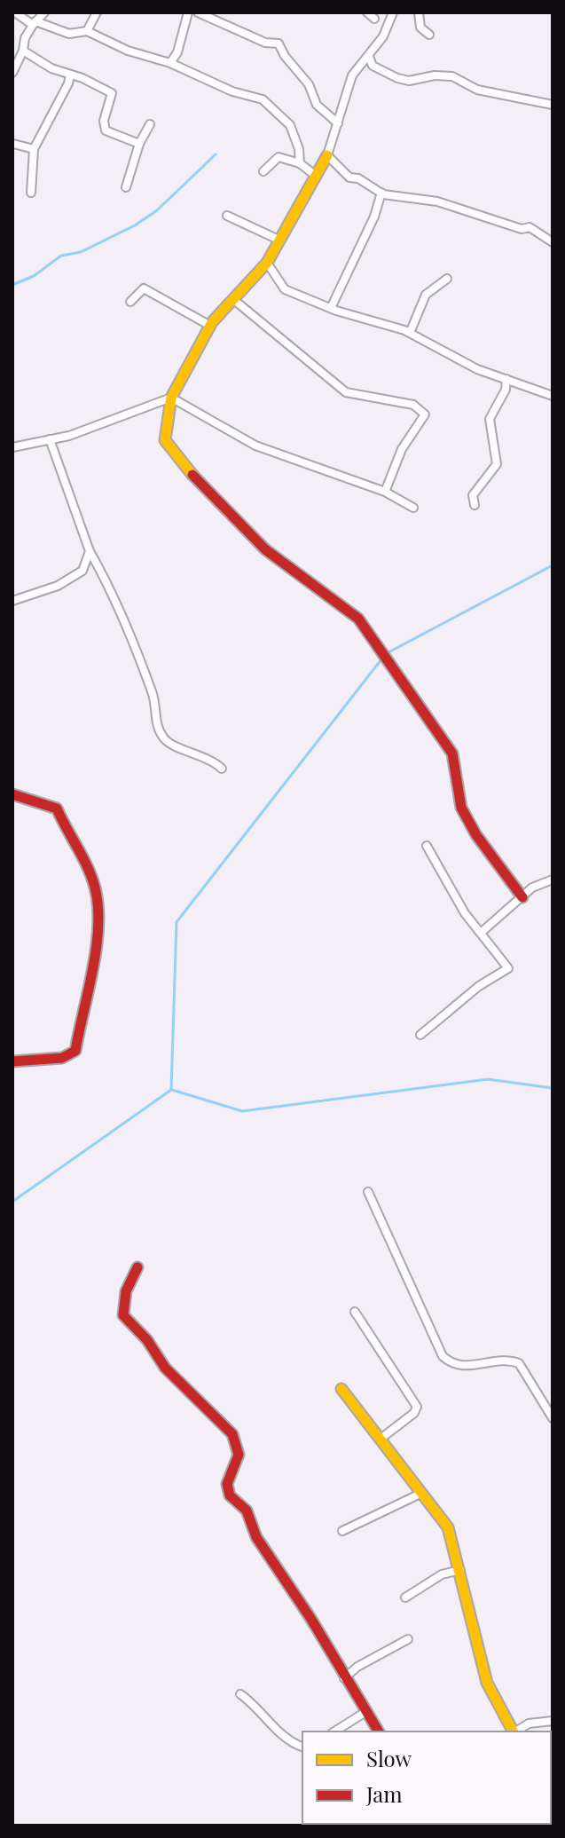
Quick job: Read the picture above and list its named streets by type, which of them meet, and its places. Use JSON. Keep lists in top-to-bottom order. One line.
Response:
{"legend":["Slow","Jam"]}
